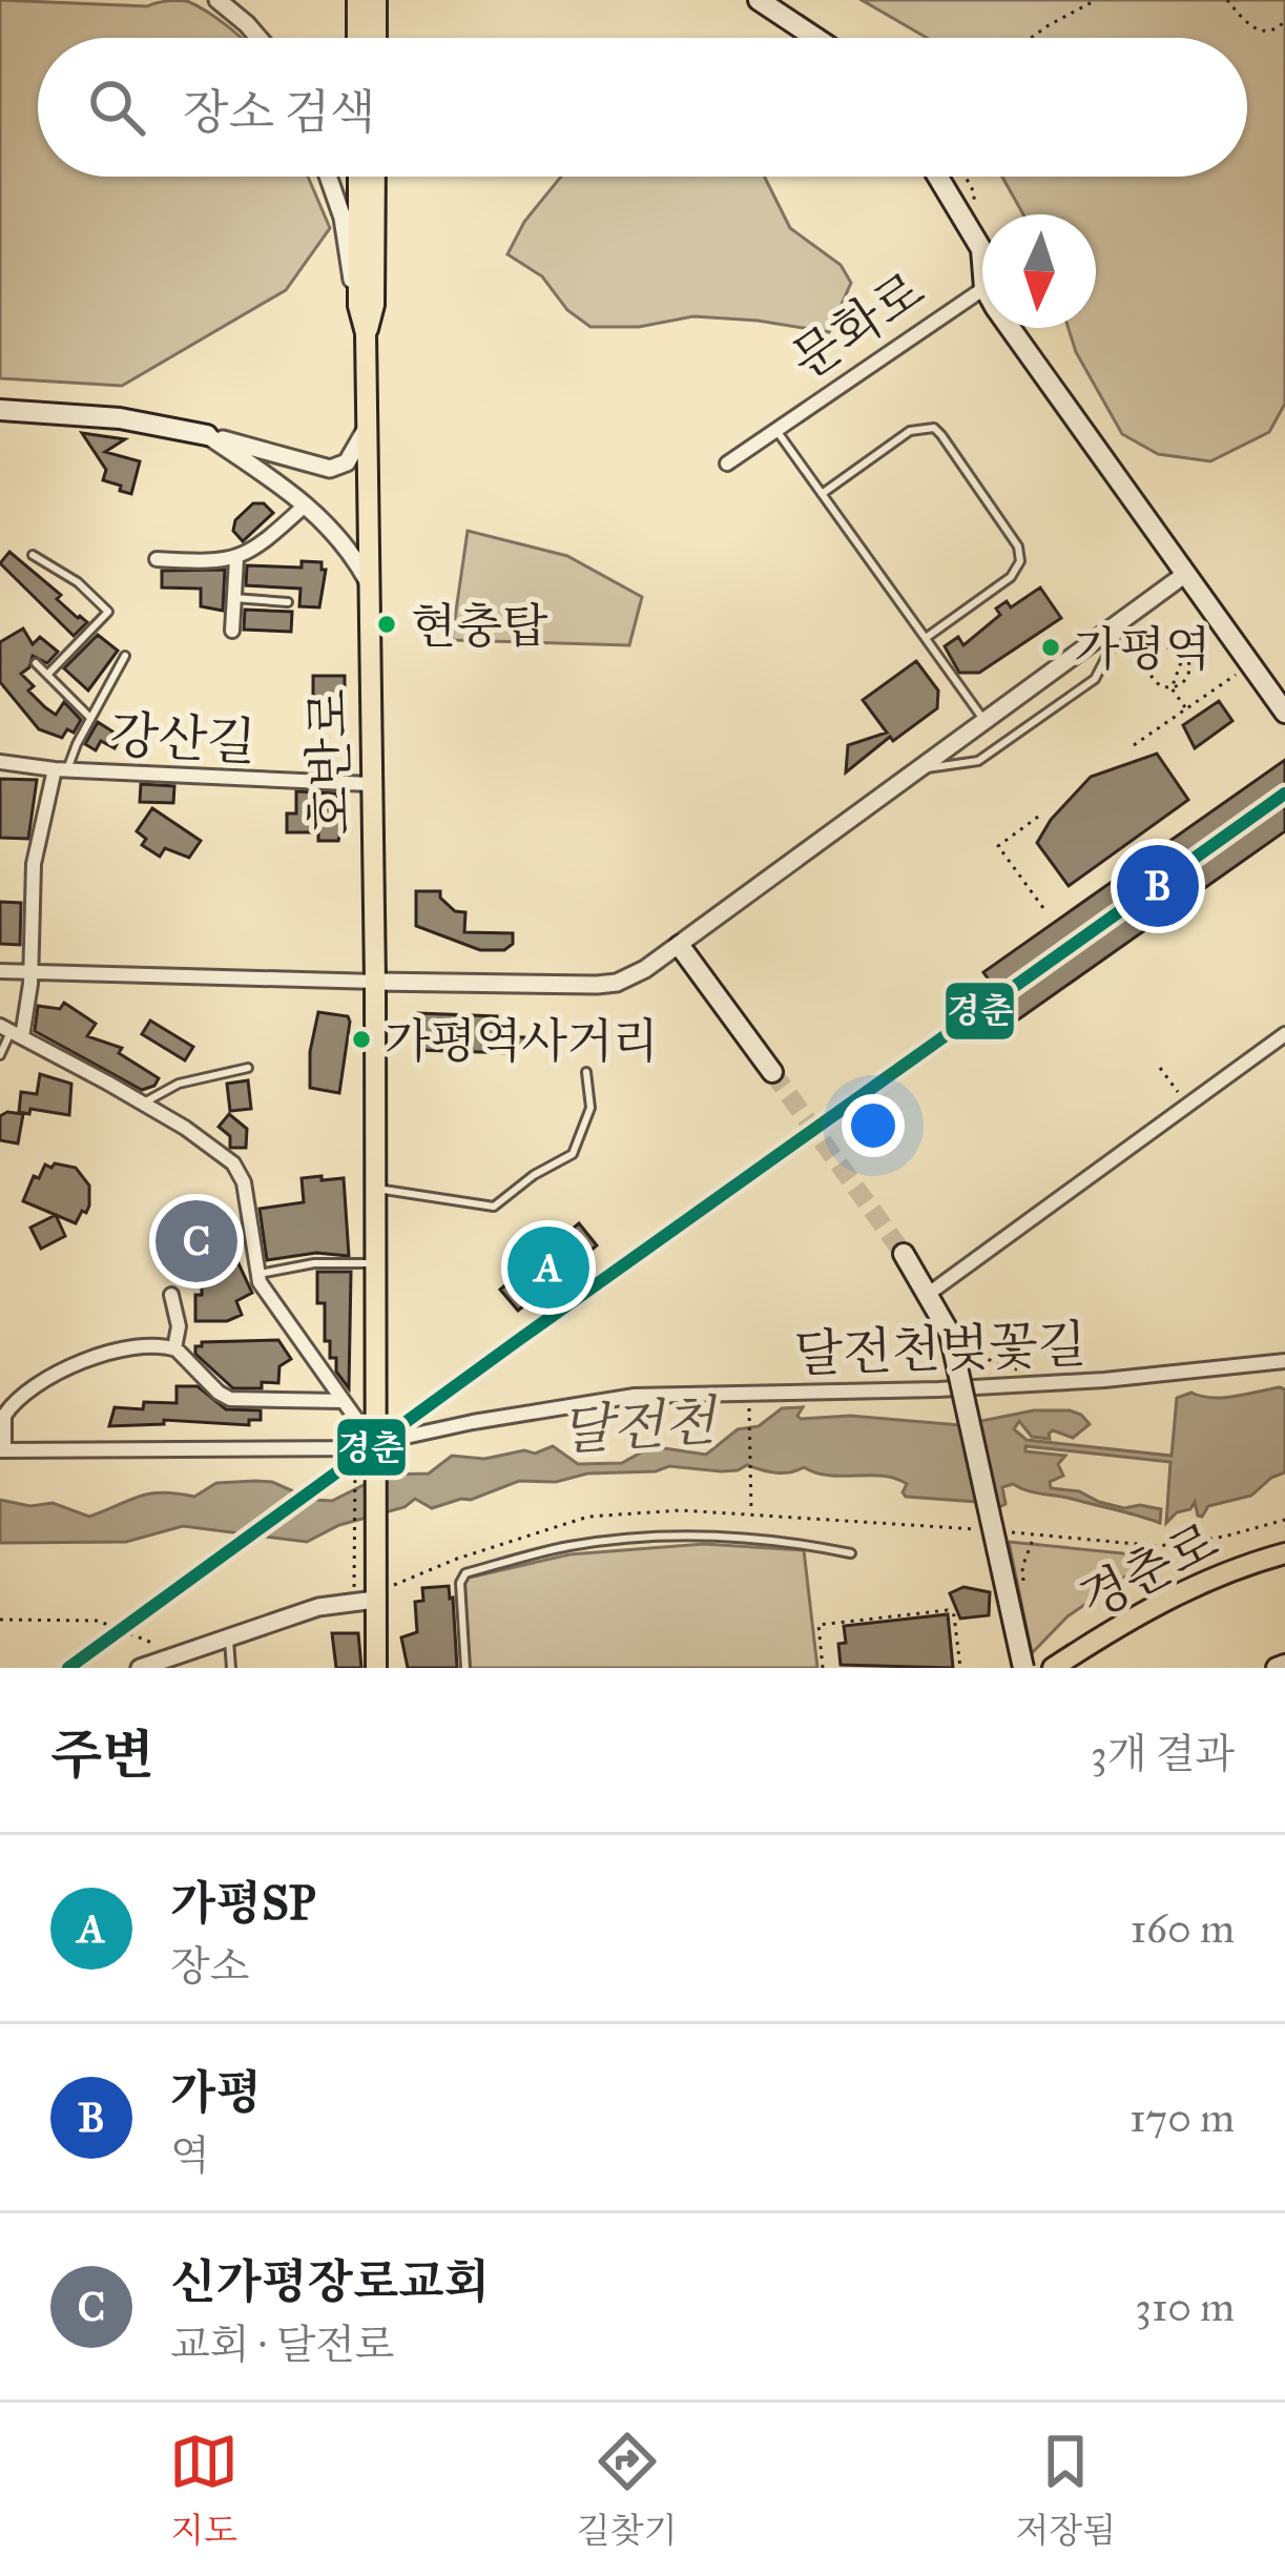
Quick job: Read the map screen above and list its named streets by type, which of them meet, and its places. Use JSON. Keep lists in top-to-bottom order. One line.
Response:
{"streets":{"main road":["호반로","경춘로"],"street":["문화로","강산길","달전천벚꽃길"]},"crossings":[["강산길","호반로"],["호반로","달전천벚꽃길"]],"water":["달전천"],"places":["현충탑","가평역","가평역사거리"],"lines":["transit line 경춘"],"north":"bottom","page":{"search":"장소 검색","pins":["B","C","A"],"heading":["주변","3개 결과"],"list":[{"mark":"A","name":"가평SP","note":"장소","value":"160 m"},{"mark":"B","name":"가평","note":"역","value":"170 m"},{"mark":"C","name":"신가평장로교회","note":"교회 · 달전로","value":"310 m"}],"nav":["지도","길찾기","저장됨"]}}
